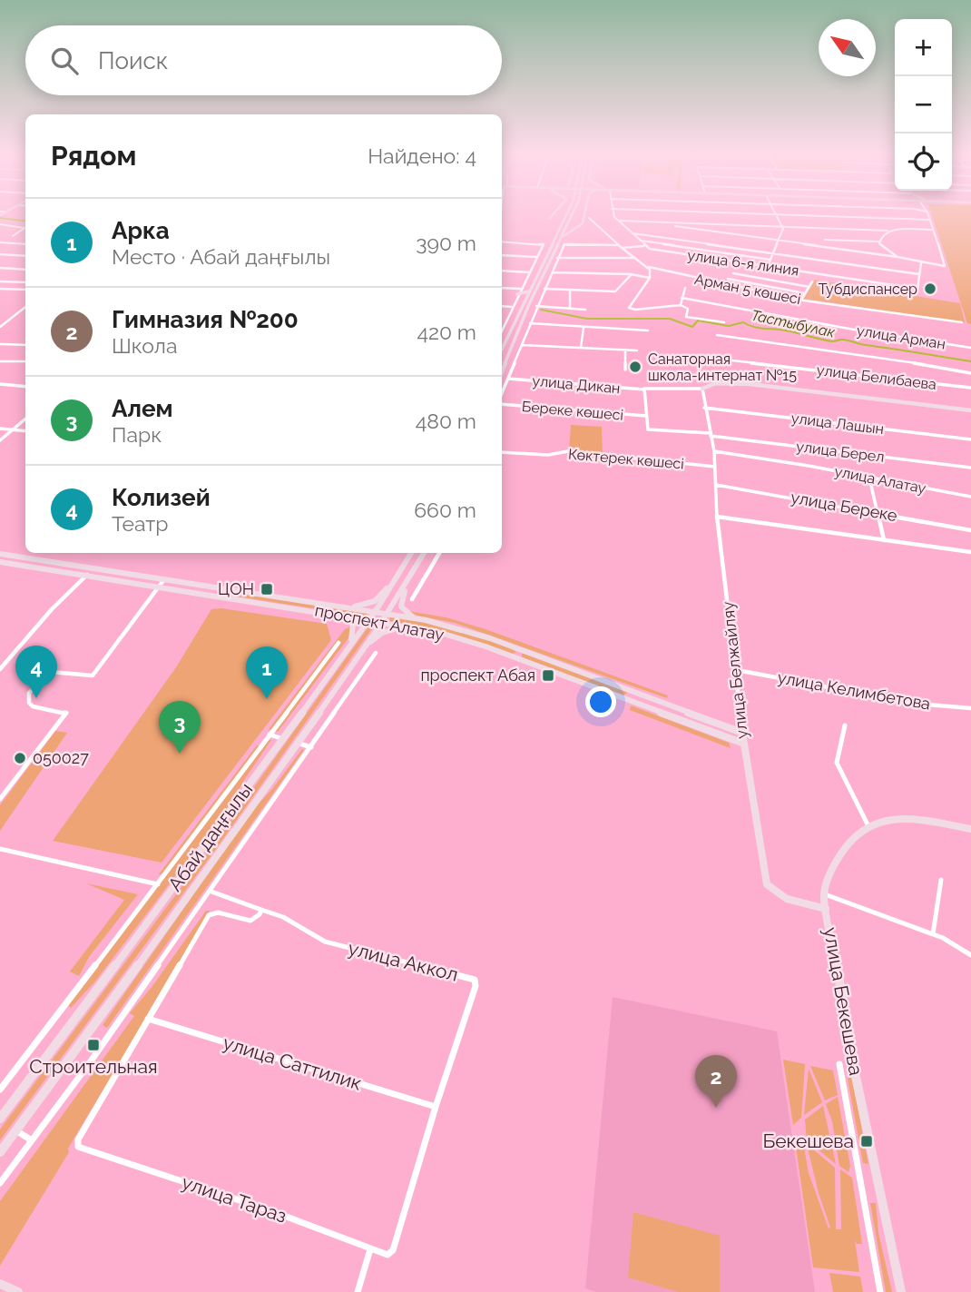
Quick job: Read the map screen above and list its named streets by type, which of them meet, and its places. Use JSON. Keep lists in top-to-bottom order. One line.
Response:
{"streets":{"main road":["проспект Алатау","улица Белжайляу","Абай даңғылы","улица Бекешева"],"street":["улица 6-я линия","Арман 5 көшесі","улица Арман","улица Белибаева","улица Дикан","Береке көшесі","улица Лашын","улица Берел","Көктерек көшесі","улица Алатау","улица Береке","улица Келимбетова","улица Аккол","улица Саттилик","улица Тараз"]},"crossings":[["улица 6-я линия","Арман 5 көшесі"],["улица Дикан","улица Белжайляу"],["улица Лашын","улица Белжайляу"],["улица Берел","улица Белжайляу"],["Көктерек көшесі","улица Белжайляу"],["улица Алатау","улица Белжайляу"],["улица Береке","улица Белжайляу"],["проспект Алатау","улица Белжайляу"],["проспект Алатау","Абай даңғылы"],["улица Белжайляу","улица Келимбетова"],["улица Белжайляу","улица Бекешева"],["улица Аккол","улица Саттилик"],["улица Аккол","улица Тараз"],["улица Саттилик","улица Тараз"]],"water":["Тастыбулак"],"places":{"other":["Тубдиспансер","Санаторная школа-интернат №15","050027"],"transit":["ЦОН","проспект Абая","Строительная","Бекешева"]},"north":"top left","page":{"map_buttons":["+","−"],"search":"Поиск","heading":["Рядом","Найдено: 4"],"list":[{"mark":"1","name":"Арка","note":"Место · Абай даңғылы","value":"390 m"},{"mark":"2","name":"Гимназия №200","note":"Школа","value":"420 m"},{"mark":"3","name":"Алем","note":"Парк","value":"480 m"},{"mark":"4","name":"Колизей","note":"Театр","value":"660 m"}],"pins":["4","1","3","2"]}}
